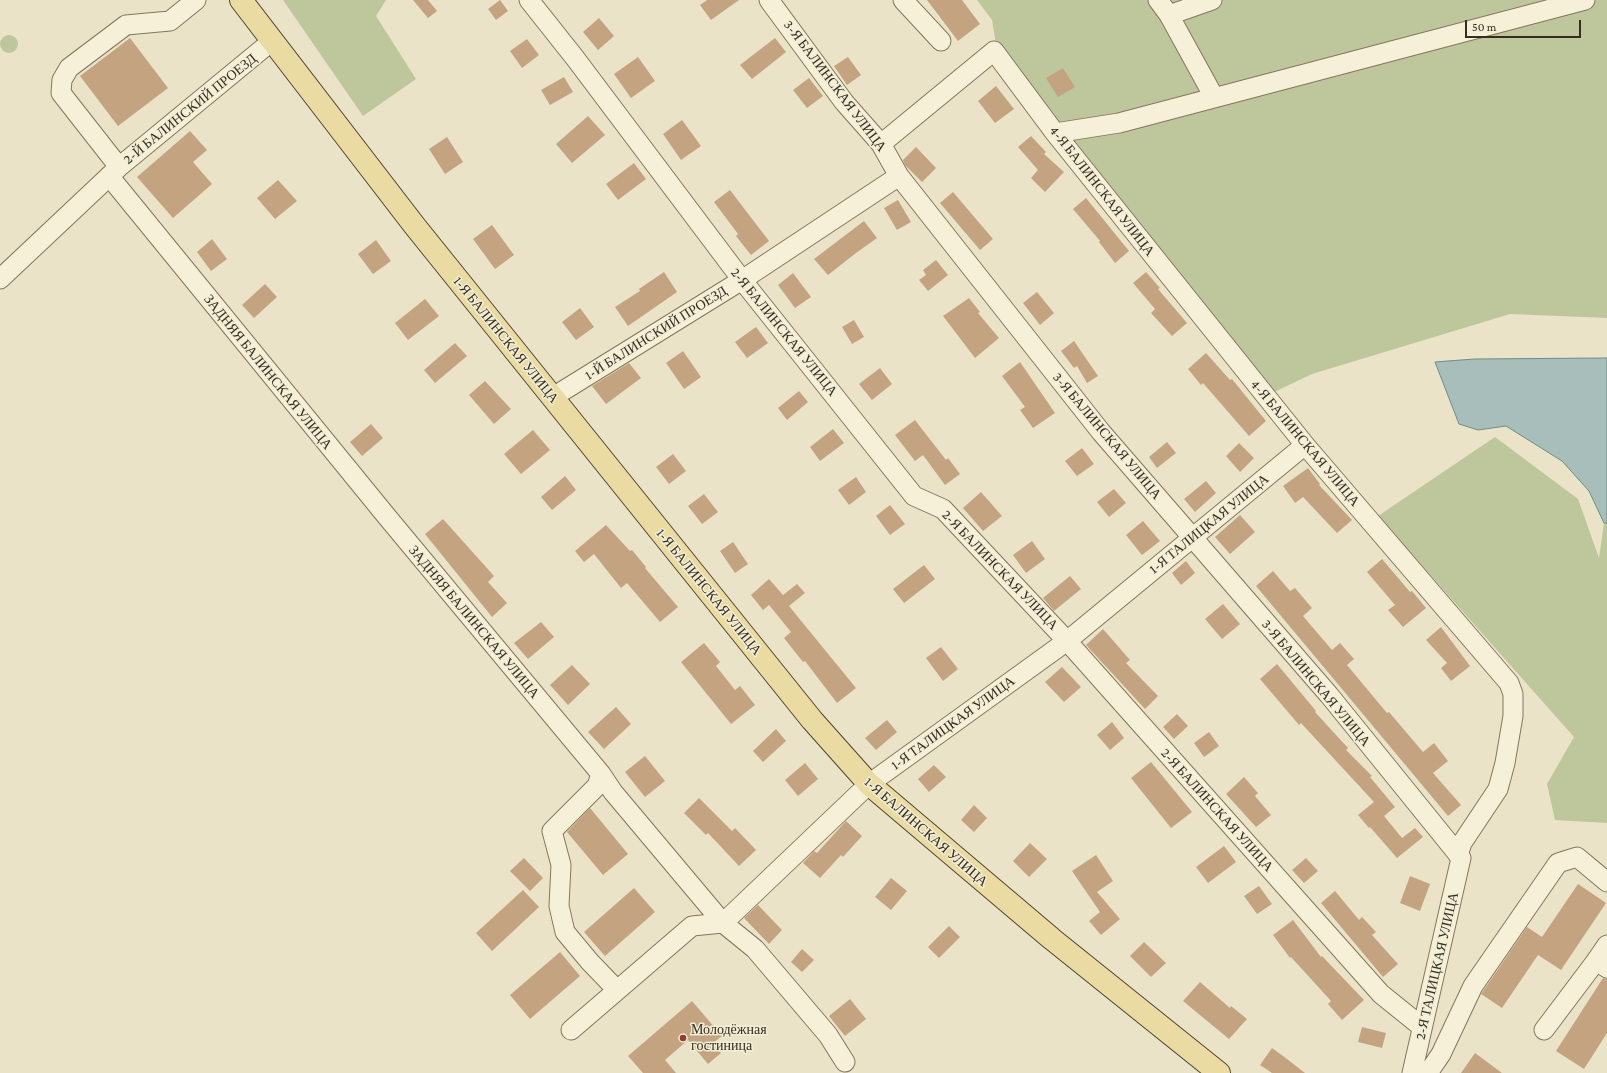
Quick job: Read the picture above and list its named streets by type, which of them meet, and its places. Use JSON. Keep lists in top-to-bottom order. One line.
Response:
{"streets":{"main road":["1-Я БАЛИНСКАЯ УЛИЦА"],"street":["3-Я БАЛИНСКАЯ УЛИЦА","2-Й БАЛИНСКИЙ ПРОЕЗД","4-Я БАЛИНСКАЯ УЛИЦА","2-Я БАЛИНСКАЯ УЛИЦА","1-Й БАЛИНСКИЙ ПРОЕЗД","ЗАДНЯЯ БАЛИНСКАЯ УЛИЦА","1-Я ТАЛИЦКАЯ УЛИЦА","2-Я ТАЛИЦКАЯ УЛИЦА"]},"crossings":[["3-Я БАЛИНСКАЯ УЛИЦА","4-Я БАЛИНСКАЯ УЛИЦА"],["3-Я БАЛИНСКАЯ УЛИЦА","1-Й БАЛИНСКИЙ ПРОЕЗД"],["3-Я БАЛИНСКАЯ УЛИЦА","1-Я ТАЛИЦКАЯ УЛИЦА"],["3-Я БАЛИНСКАЯ УЛИЦА","2-Я ТАЛИЦКАЯ УЛИЦА"],["2-Й БАЛИНСКИЙ ПРОЕЗД","1-Я БАЛИНСКАЯ УЛИЦА"],["2-Й БАЛИНСКИЙ ПРОЕЗД","ЗАДНЯЯ БАЛИНСКАЯ УЛИЦА"],["4-Я БАЛИНСКАЯ УЛИЦА","1-Я ТАЛИЦКАЯ УЛИЦА"],["4-Я БАЛИНСКАЯ УЛИЦА","2-Я ТАЛИЦКАЯ УЛИЦА"],["2-Я БАЛИНСКАЯ УЛИЦА","1-Й БАЛИНСКИЙ ПРОЕЗД"],["2-Я БАЛИНСКАЯ УЛИЦА","1-Я ТАЛИЦКАЯ УЛИЦА"],["2-Я БАЛИНСКАЯ УЛИЦА","2-Я ТАЛИЦКАЯ УЛИЦА"],["1-Й БАЛИНСКИЙ ПРОЕЗД","1-Я БАЛИНСКАЯ УЛИЦА"],["1-Я БАЛИНСКАЯ УЛИЦА","1-Я ТАЛИЦКАЯ УЛИЦА"],["ЗАДНЯЯ БАЛИНСКАЯ УЛИЦА","1-Я ТАЛИЦКАЯ УЛИЦА"]],"places":["Молодёжная гостиница"],"scale_bar":"50 m"}
